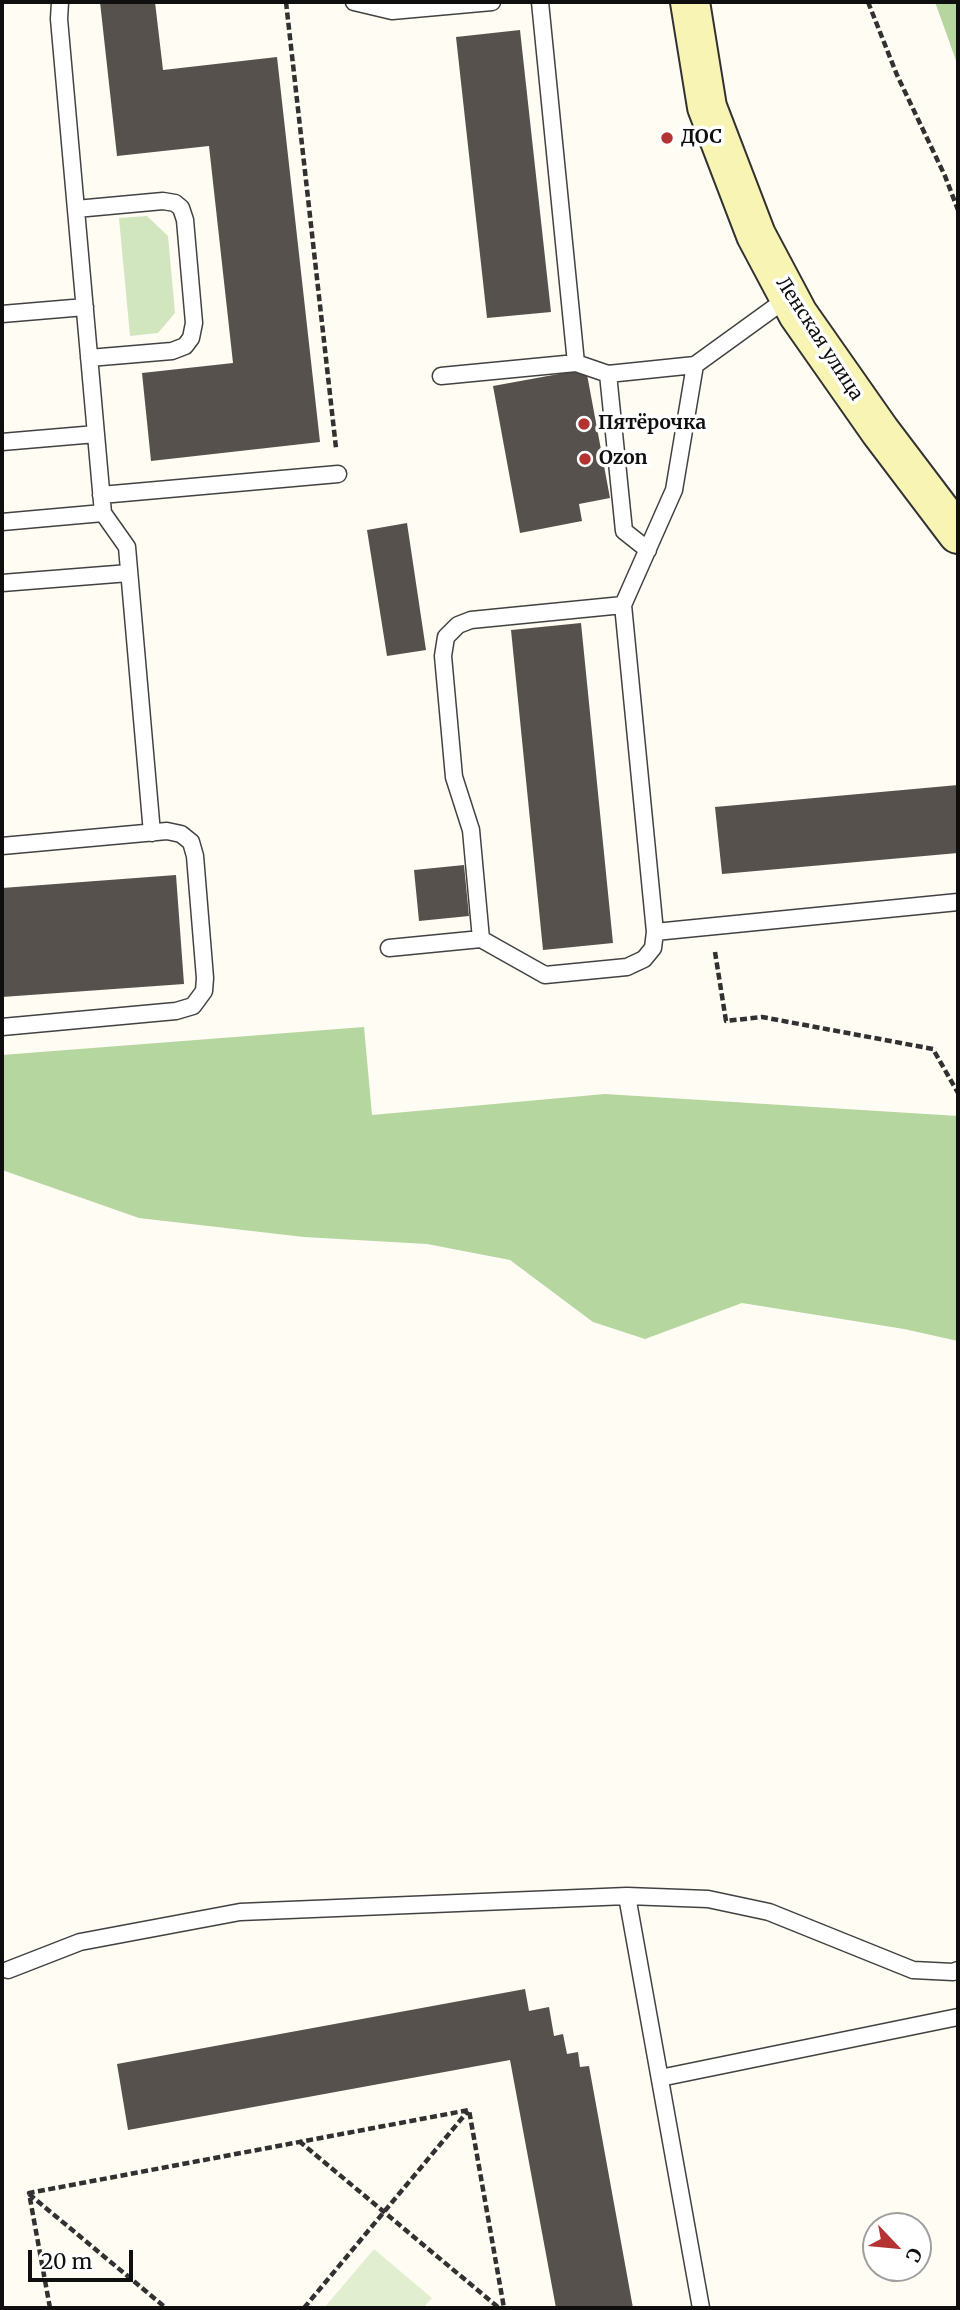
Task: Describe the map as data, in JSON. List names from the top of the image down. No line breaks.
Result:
{"streets":{"street":["Ленская улица"]},"places":["ДОС","Пятёрочка","Ozon"],"scale_bar":"20 m","north":"bottom right"}
